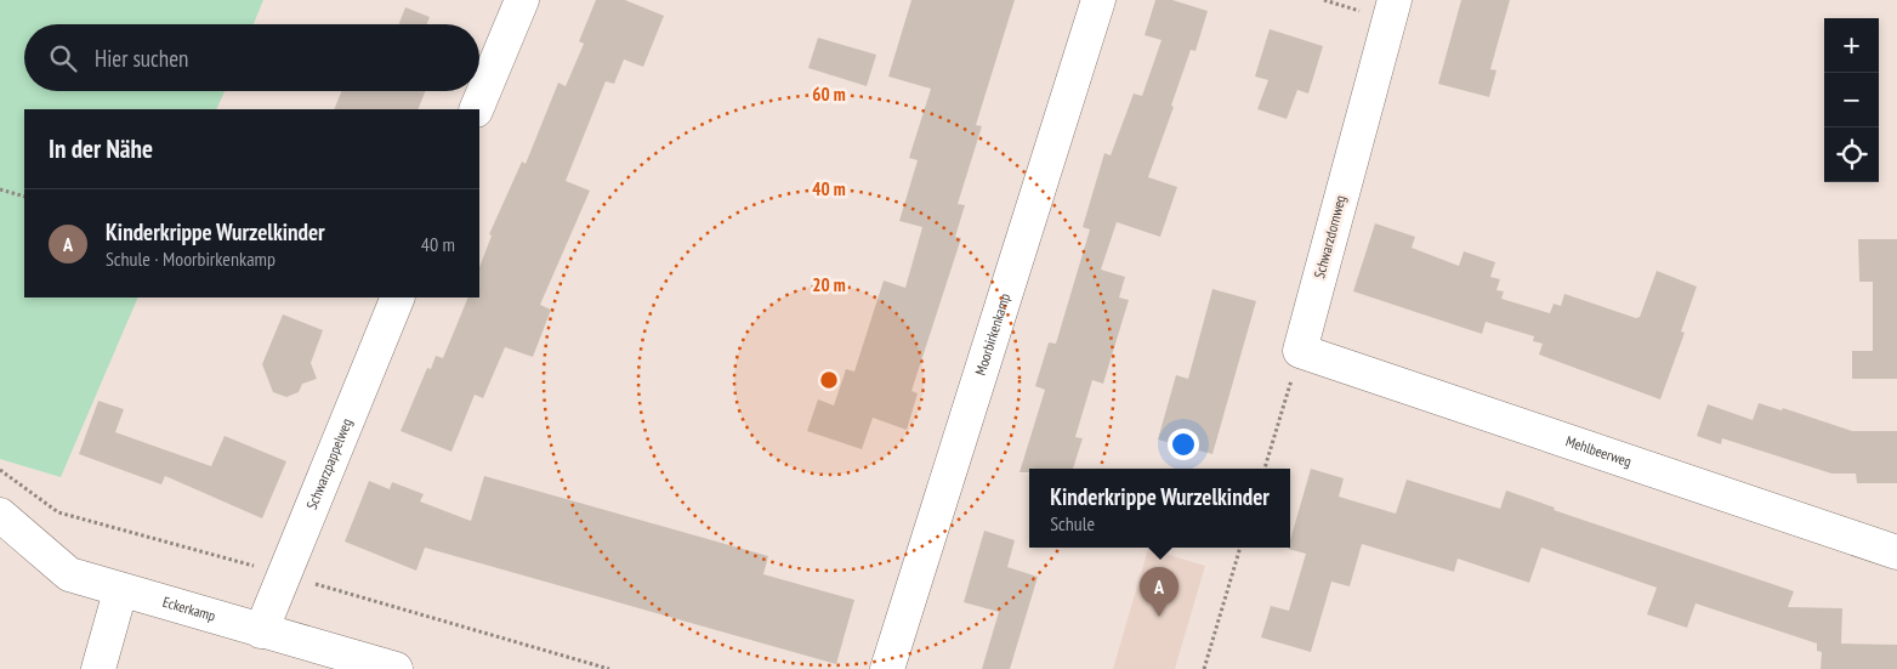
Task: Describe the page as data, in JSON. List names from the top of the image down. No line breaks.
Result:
{"streets":{"street":["Schwarzdornweg","Moorbirkenkamp","Mehlbeerweg","Schwarzpappelweg","Eckerkamp"]},"crossings":[["Schwarzdornweg","Mehlbeerweg"],["Schwarzpappelweg","Eckerkamp"]],"page":{"map_buttons":["+","−"],"search":"Hier suchen","heading":"In der Nähe","list":[{"mark":"A","name":"Kinderkrippe Wurzelkinder","note":"Schule · Moorbirkenkamp","value":"40 m"}],"popup":["Kinderkrippe Wurzelkinder","Schule"],"pins":"A"},"rings":["60 m","40 m","20 m"]}
